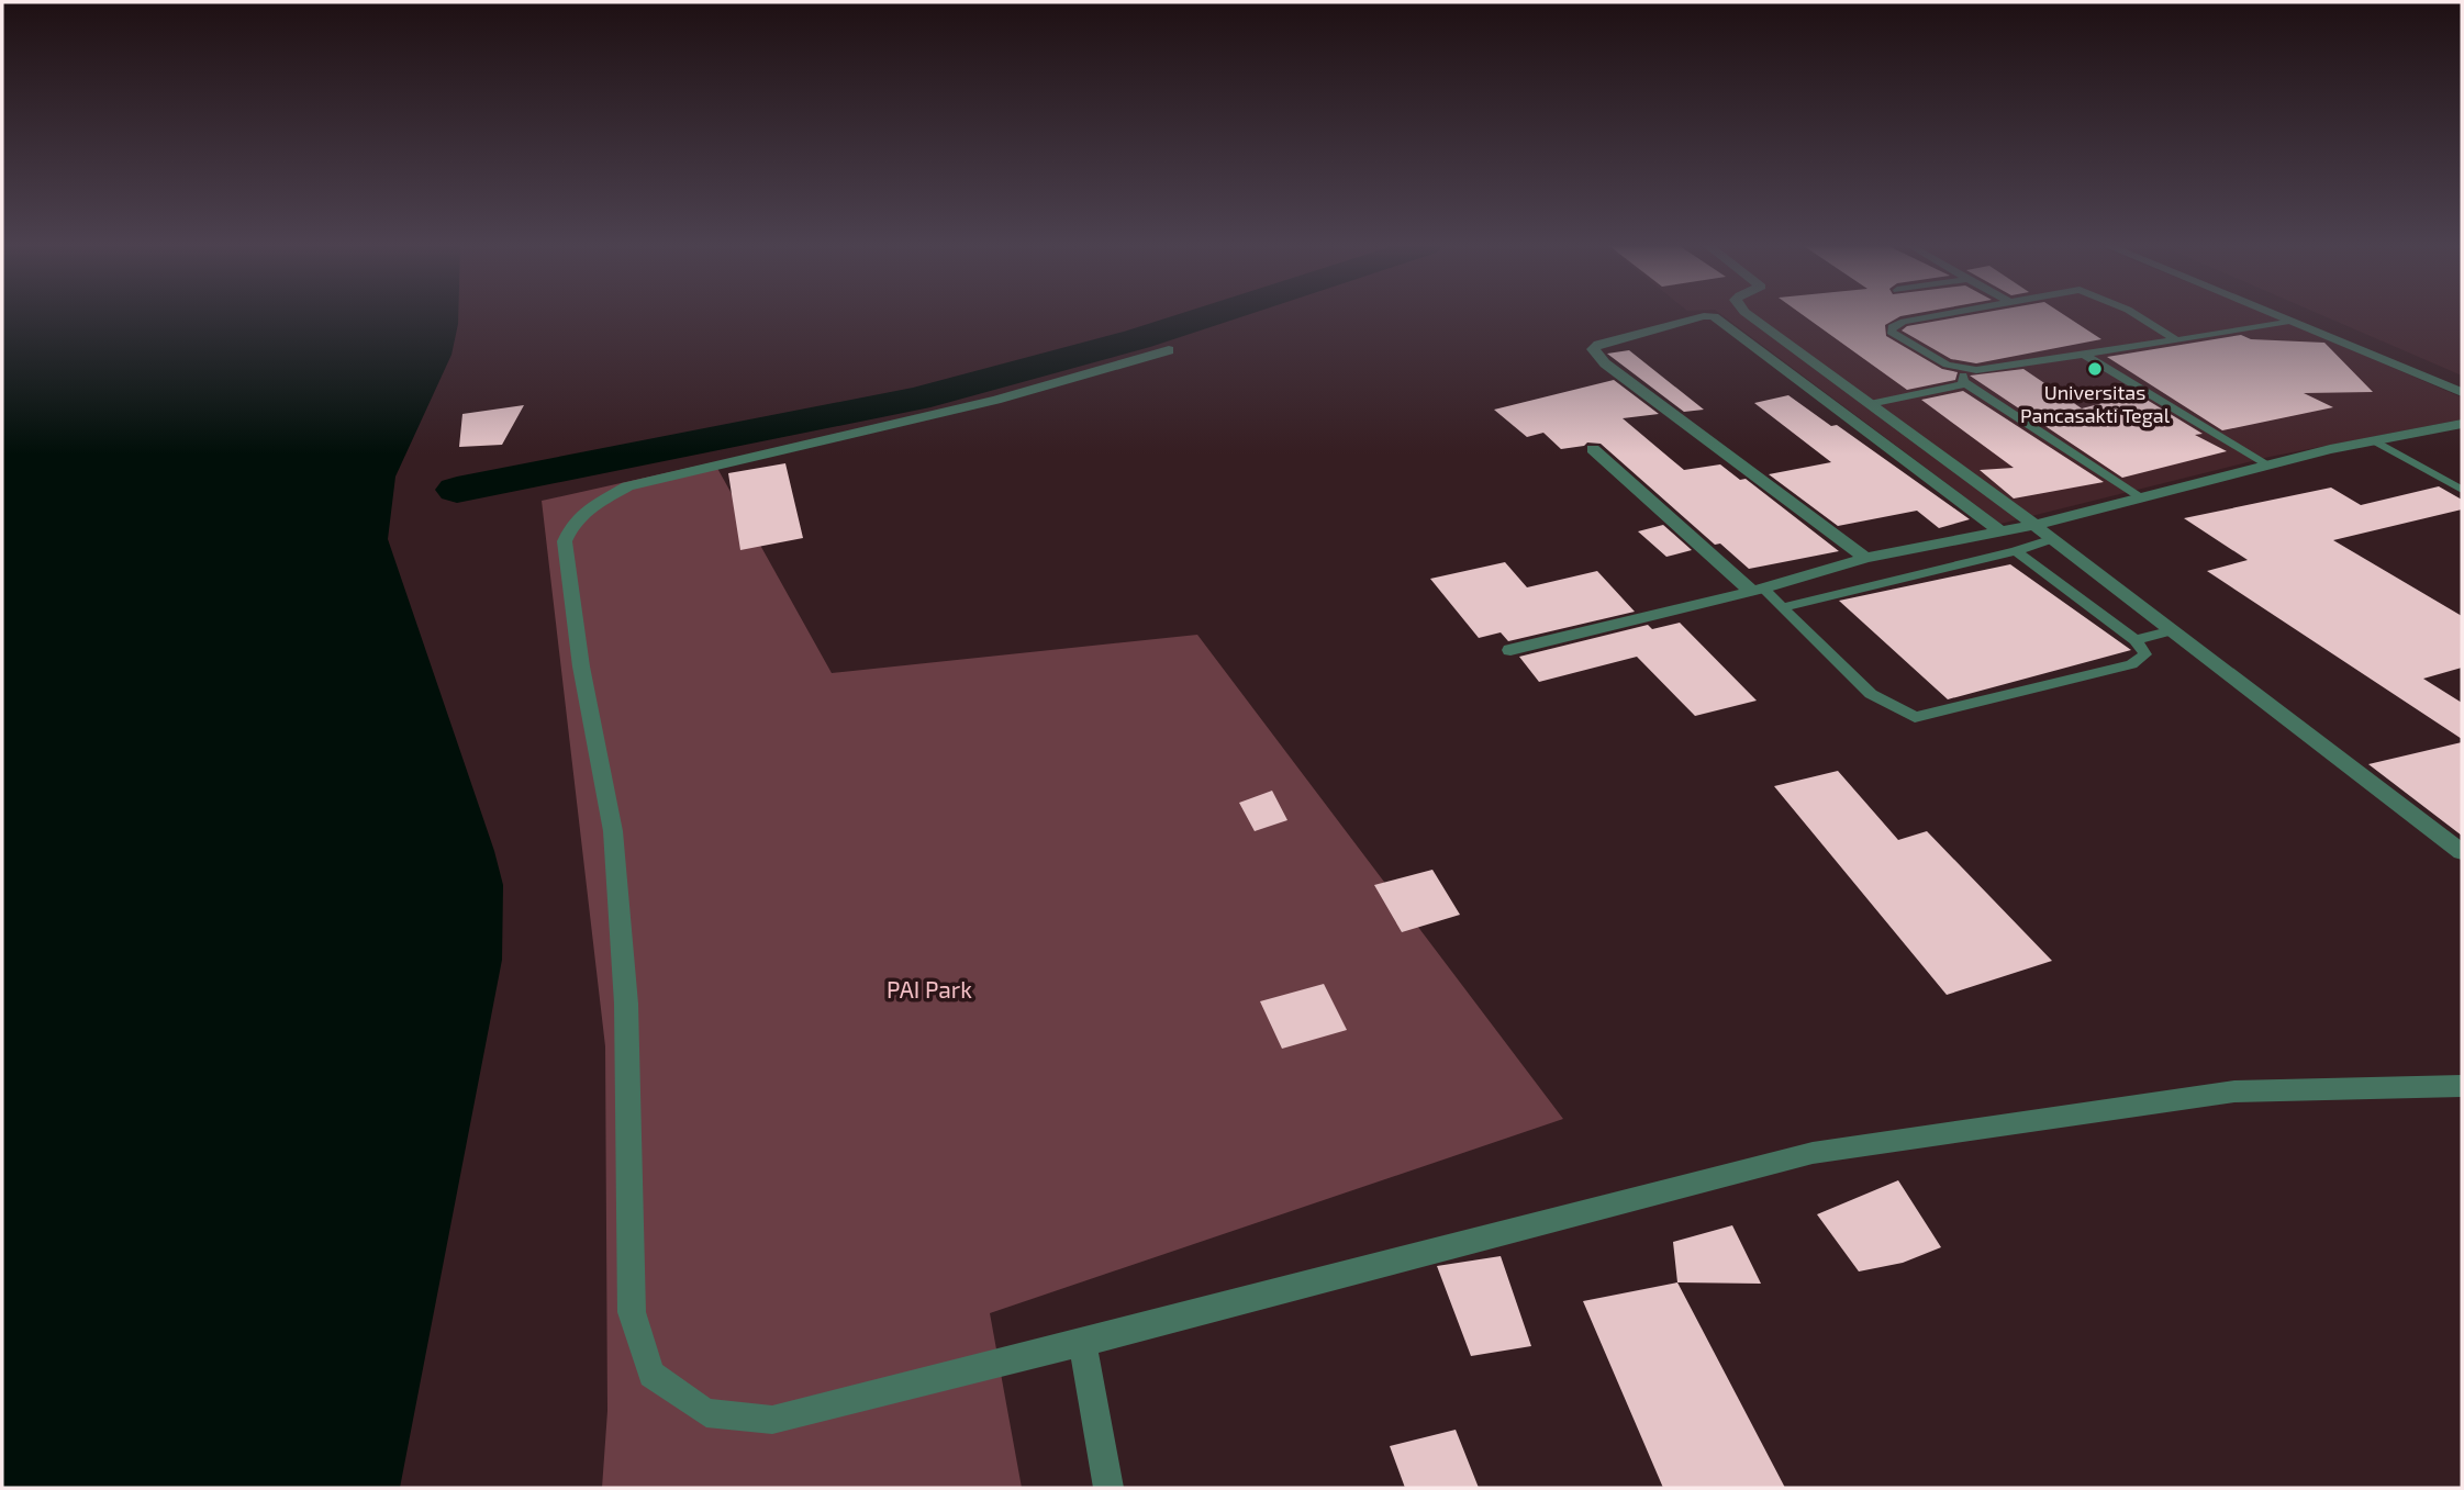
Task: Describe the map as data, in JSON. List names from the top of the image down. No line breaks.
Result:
{"parks":["PAI Park"],"places":["Universitas Pancasakti Tegal"]}
